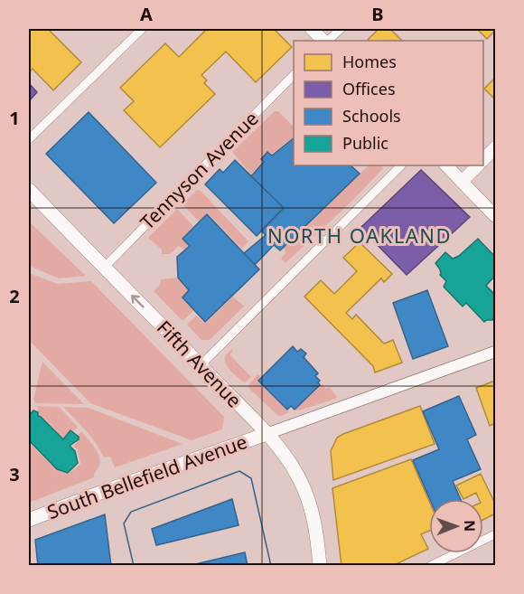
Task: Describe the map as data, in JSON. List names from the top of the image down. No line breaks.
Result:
{"streets":{"highway":["Fifth Avenue","South Bellefield Avenue"],"street":["Tennyson Avenue"]},"crossings":[["Tennyson Avenue","Fifth Avenue"],["Fifth Avenue","South Bellefield Avenue"]],"districts":["NORTH OAKLAND"],"legend":["Homes","Offices","Schools","Public"],"north":"right","grid":{"columns":["A","B"],"rows":["1","2","3"]}}
